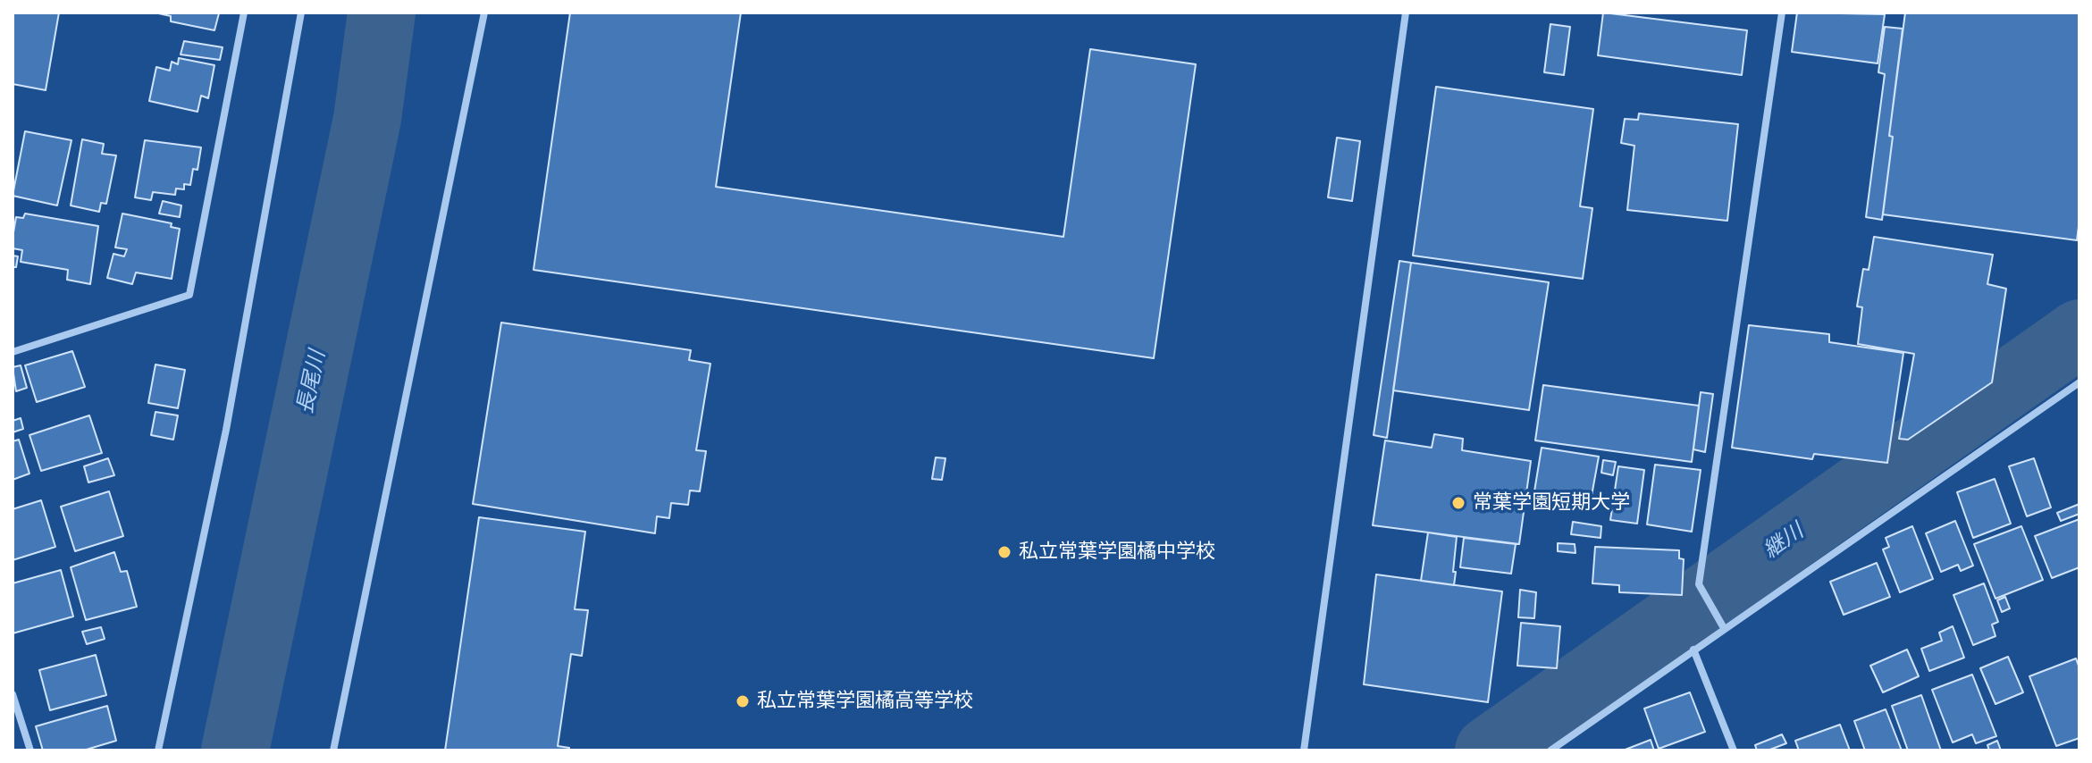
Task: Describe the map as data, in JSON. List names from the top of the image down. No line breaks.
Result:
{"water":["長尾川","継川"],"places":["常葉学園短期大学","私立常葉学園橘中学校","私立常葉学園橘高等学校"]}
